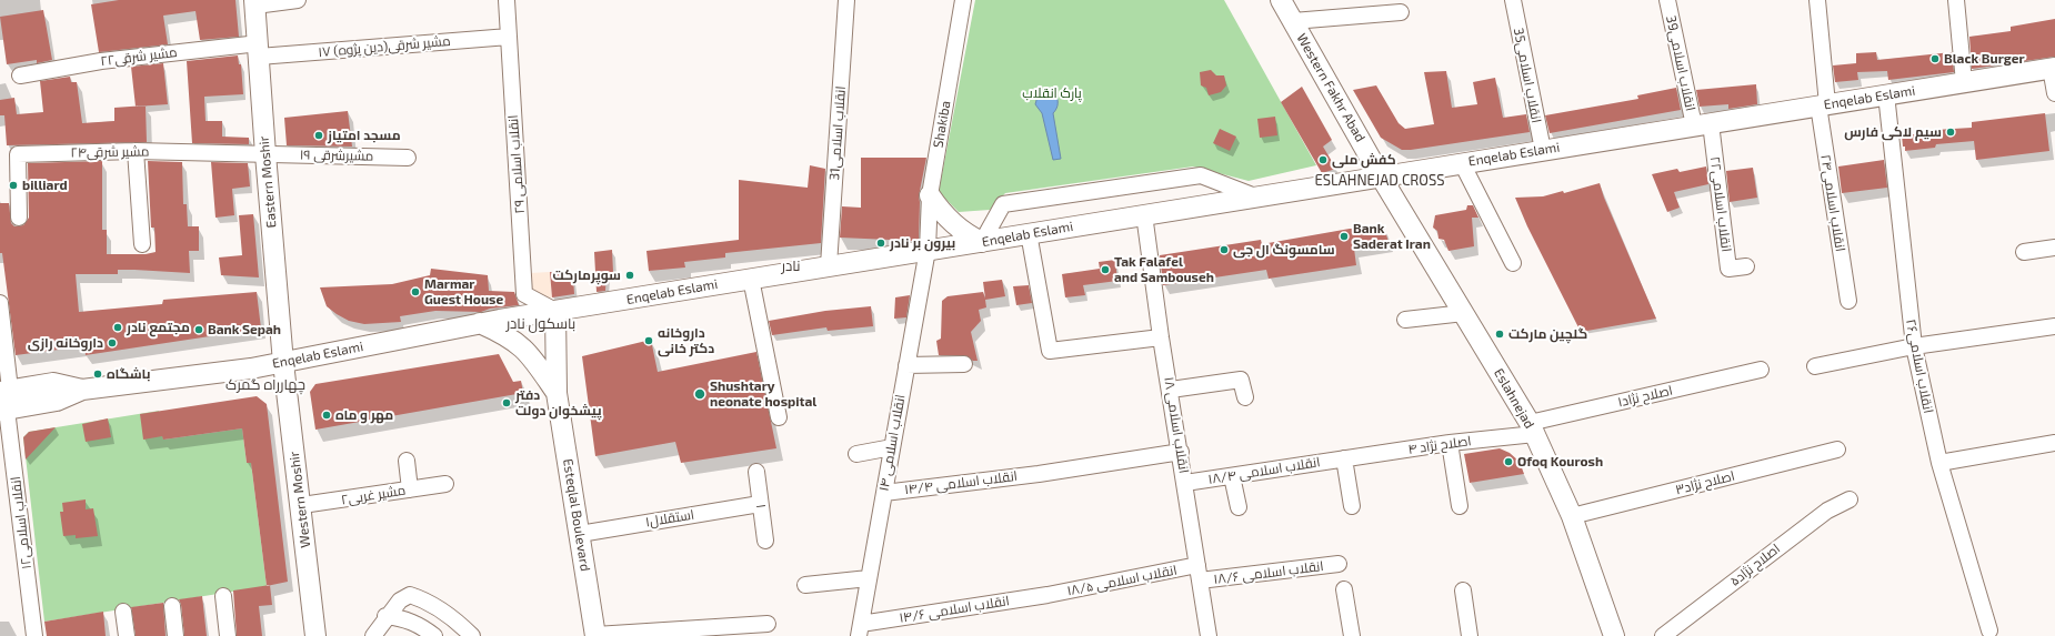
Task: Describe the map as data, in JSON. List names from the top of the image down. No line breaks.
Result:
{"streets":{"main road":["Western Fakhr Abad","Enqelab Eslami","Eastern Moshir","Eslahnejad","Western Moshir","Esteqlal Boulevard"],"street":["۱۷ مشیر شرقی(دین پژوه)","مشیر شرقی۲۲","39انقلاب اسلامی","35انقلاب اسلامی","Shakiba","31انقلاب اسلامی","مشیر شرقی۲۴","مشیرشرقی ۱۹","انقلاب اسلامی ۲۹","انقلاب اسلامی۲۴","انقلاب اسلامی۲۲","انقلاب اسلامی۲۶","اصلاح نژاد۱","۱۸ انقلاب اسلامی","۱۴ انقلاب اسلامی","۴ اصلاح نژاد","۱۸/۴ انقلاب اسلامی","۱۴/۴ انقلاب اسلامی","اصلاح نژاد۳","۲مشیر غربی","۱","استقلال۱","انقلاب اسلامی۱۲","اصلاح نژاد۵","۱۸/۶ انقلاب اسلامی","۱۸/۵ انقلاب اسلامی","۱۴/۶ انقلاب اسلامی"]},"crossings":[["۱۷ مشیر شرقی(دین پژوه)","مشیر شرقی۲۲"],["۱۷ مشیر شرقی(دین پژوه)","انقلاب اسلامی ۲۹"],["۱۷ مشیر شرقی(دین پژوه)","Eastern Moshir"],["مشیر شرقی۲۲","Eastern Moshir"],["39انقلاب اسلامی","Enqelab Eslami"],["39انقلاب اسلامی","انقلاب اسلامی۲۲"],["35انقلاب اسلامی","Enqelab Eslami"],["Western Fakhr Abad","Enqelab Eslami"],["Western Fakhr Abad","Eslahnejad"],["Enqelab Eslami","Shakiba"],["Enqelab Eslami","31انقلاب اسلامی"],["Enqelab Eslami","انقلاب اسلامی ۲۹"],["Enqelab Eslami","Eastern Moshir"],["Enqelab Eslami","انقلاب اسلامی۲۴"],["Enqelab Eslami","انقلاب اسلامی۲۲"],["Enqelab Eslami","انقلاب اسلامی۲۶"],["Enqelab Eslami","Eslahnejad"],["Enqelab Eslami","۱۸ انقلاب اسلامی"],["Enqelab Eslami","۱۴ انقلاب اسلامی"],["Enqelab Eslami","Western Moshir"],["Enqelab Eslami","Esteqlal Boulevard"],["Enqelab Eslami","انقلاب اسلامی۱۲"],["Shakiba","۱۴ انقلاب اسلامی"],["مشیر شرقی۲۴","مشیرشرقی ۱۹"],["مشیر شرقی۲۴","Eastern Moshir"],["مشیرشرقی ۱۹","Eastern Moshir"],["انقلاب اسلامی ۲۹","Esteqlal Boulevard"],["Eastern Moshir","Western Moshir"],["اصلاح نژاد۱","Eslahnejad"],["اصلاح نژاد۱","۴ اصلاح نژاد"],["Eslahnejad","۴ اصلاح نژاد"],["Eslahnejad","اصلاح نژاد۳"],["۱۸ انقلاب اسلامی","۱۸/۴ انقلاب اسلامی"],["۱۸ انقلاب اسلامی","۱۴/۴ انقلاب اسلامی"],["۱۸ انقلاب اسلامی","۱۸/۶ انقلاب اسلامی"],["۱۸ انقلاب اسلامی","۱۸/۵ انقلاب اسلامی"],["۱۴ انقلاب اسلامی","۱۴/۴ انقلاب اسلامی"],["۱۴ انقلاب اسلامی","۱۴/۶ انقلاب اسلامی"],["۴ اصلاح نژاد","۱۸/۴ انقلاب اسلامی"],["۲مشیر غربی","Western Moshir"],["۱","استقلال۱"],["Esteqlal Boulevard","استقلال۱"],["۱۸/۶ انقلاب اسلامی","۱۸/۵ انقلاب اسلامی"],["۱۸/۵ انقلاب اسلامی","۱۴/۶ انقلاب اسلامی"]],"districts":["ESLAHNEJAD CROSS","نادر","باسکول نادر","چهارراه گمرک"],"parks":["پارک انقلاب"],"places":["Black Burger","سیم لاکی فارس","مسجد امتیاز","کفش ملی","billiard","Bank Saderat Iran","بیرون بر نادر","سامسونگ ال جی","Tak Falafel and Sambouseh","سوپرمارکت","Marmar Guest House","مجتمع نادر","Bank Sepah","گلچین مارکت","داروخانه دکتر خانی","داروخانه رازی","باشگاه","Shushtary neonate hospital","دفتر پیشخوان دولت","مهر و ماه","Ofoq Kourosh"]}
